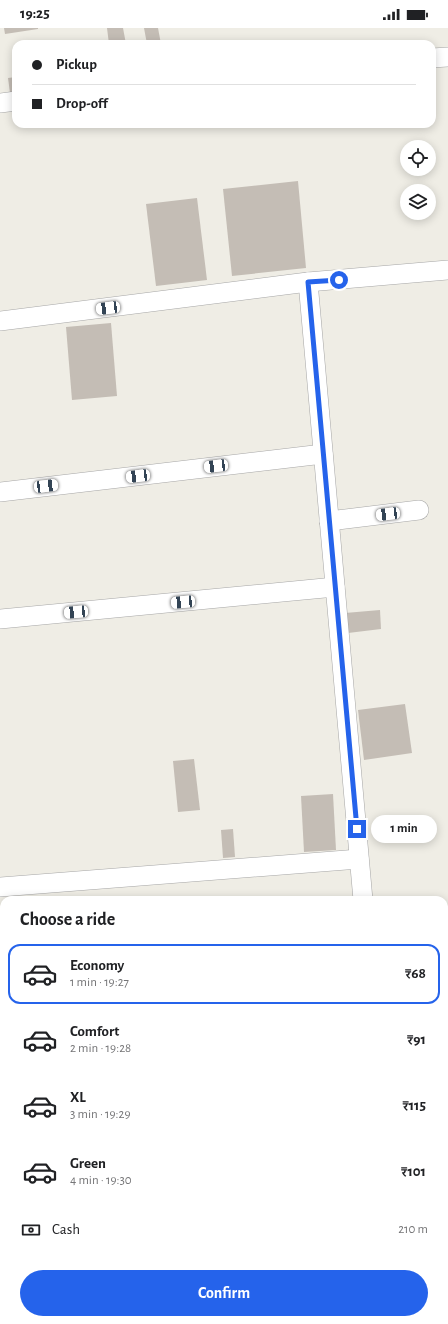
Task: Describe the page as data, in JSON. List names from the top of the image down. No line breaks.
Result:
{"page":{"status":"19:25","banner":["Pickup","Drop-off"],"bubble":"1 min","heading":"Choose a ride","list":[{"name":"Economy","note":"1 min · 19:27","value":"₹68"},{"name":"Comfort","note":"2 min · 19:28","value":"₹91"},{"name":"XL","note":"3 min · 19:29","value":"₹115"},{"name":"Green","note":"4 min · 19:30","value":"₹101"}],"pay":["Cash","210 m"],"buttons":"Confirm"}}
